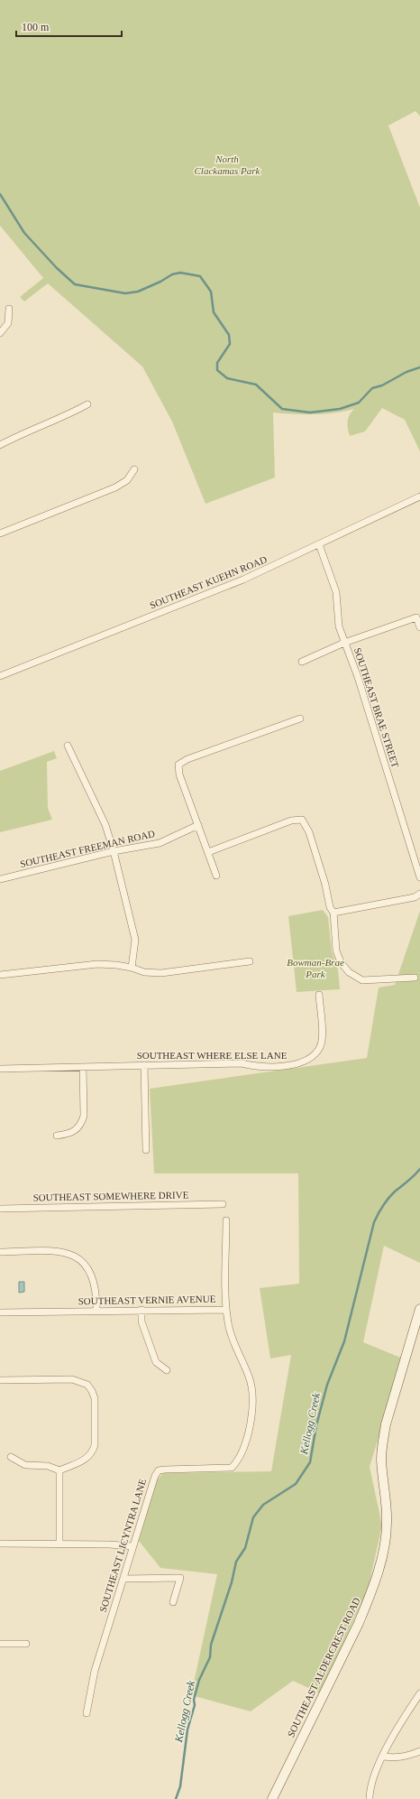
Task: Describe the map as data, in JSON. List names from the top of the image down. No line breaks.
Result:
{"streets":{"street":["SOUTHEAST KUEHN ROAD","SOUTHEAST BRAE STREET","SOUTHEAST FREEMAN ROAD","SOUTHEAST WHERE ELSE LANE","SOUTHEAST SOMEWHERE DRIVE","SOUTHEAST VERNIE AVENUE","SOUTHEAST LICYNTRA LANE","SOUTHEAST ALDERCREST ROAD"]},"crossings":[["SOUTHEAST KUEHN ROAD","SOUTHEAST BRAE STREET"],["SOUTHEAST VERNIE AVENUE","SOUTHEAST LICYNTRA LANE"]],"water":["Kellogg Creek"],"parks":["North Clackamas Park","Bowman-Brae Park"],"scale_bar":"100 m"}
